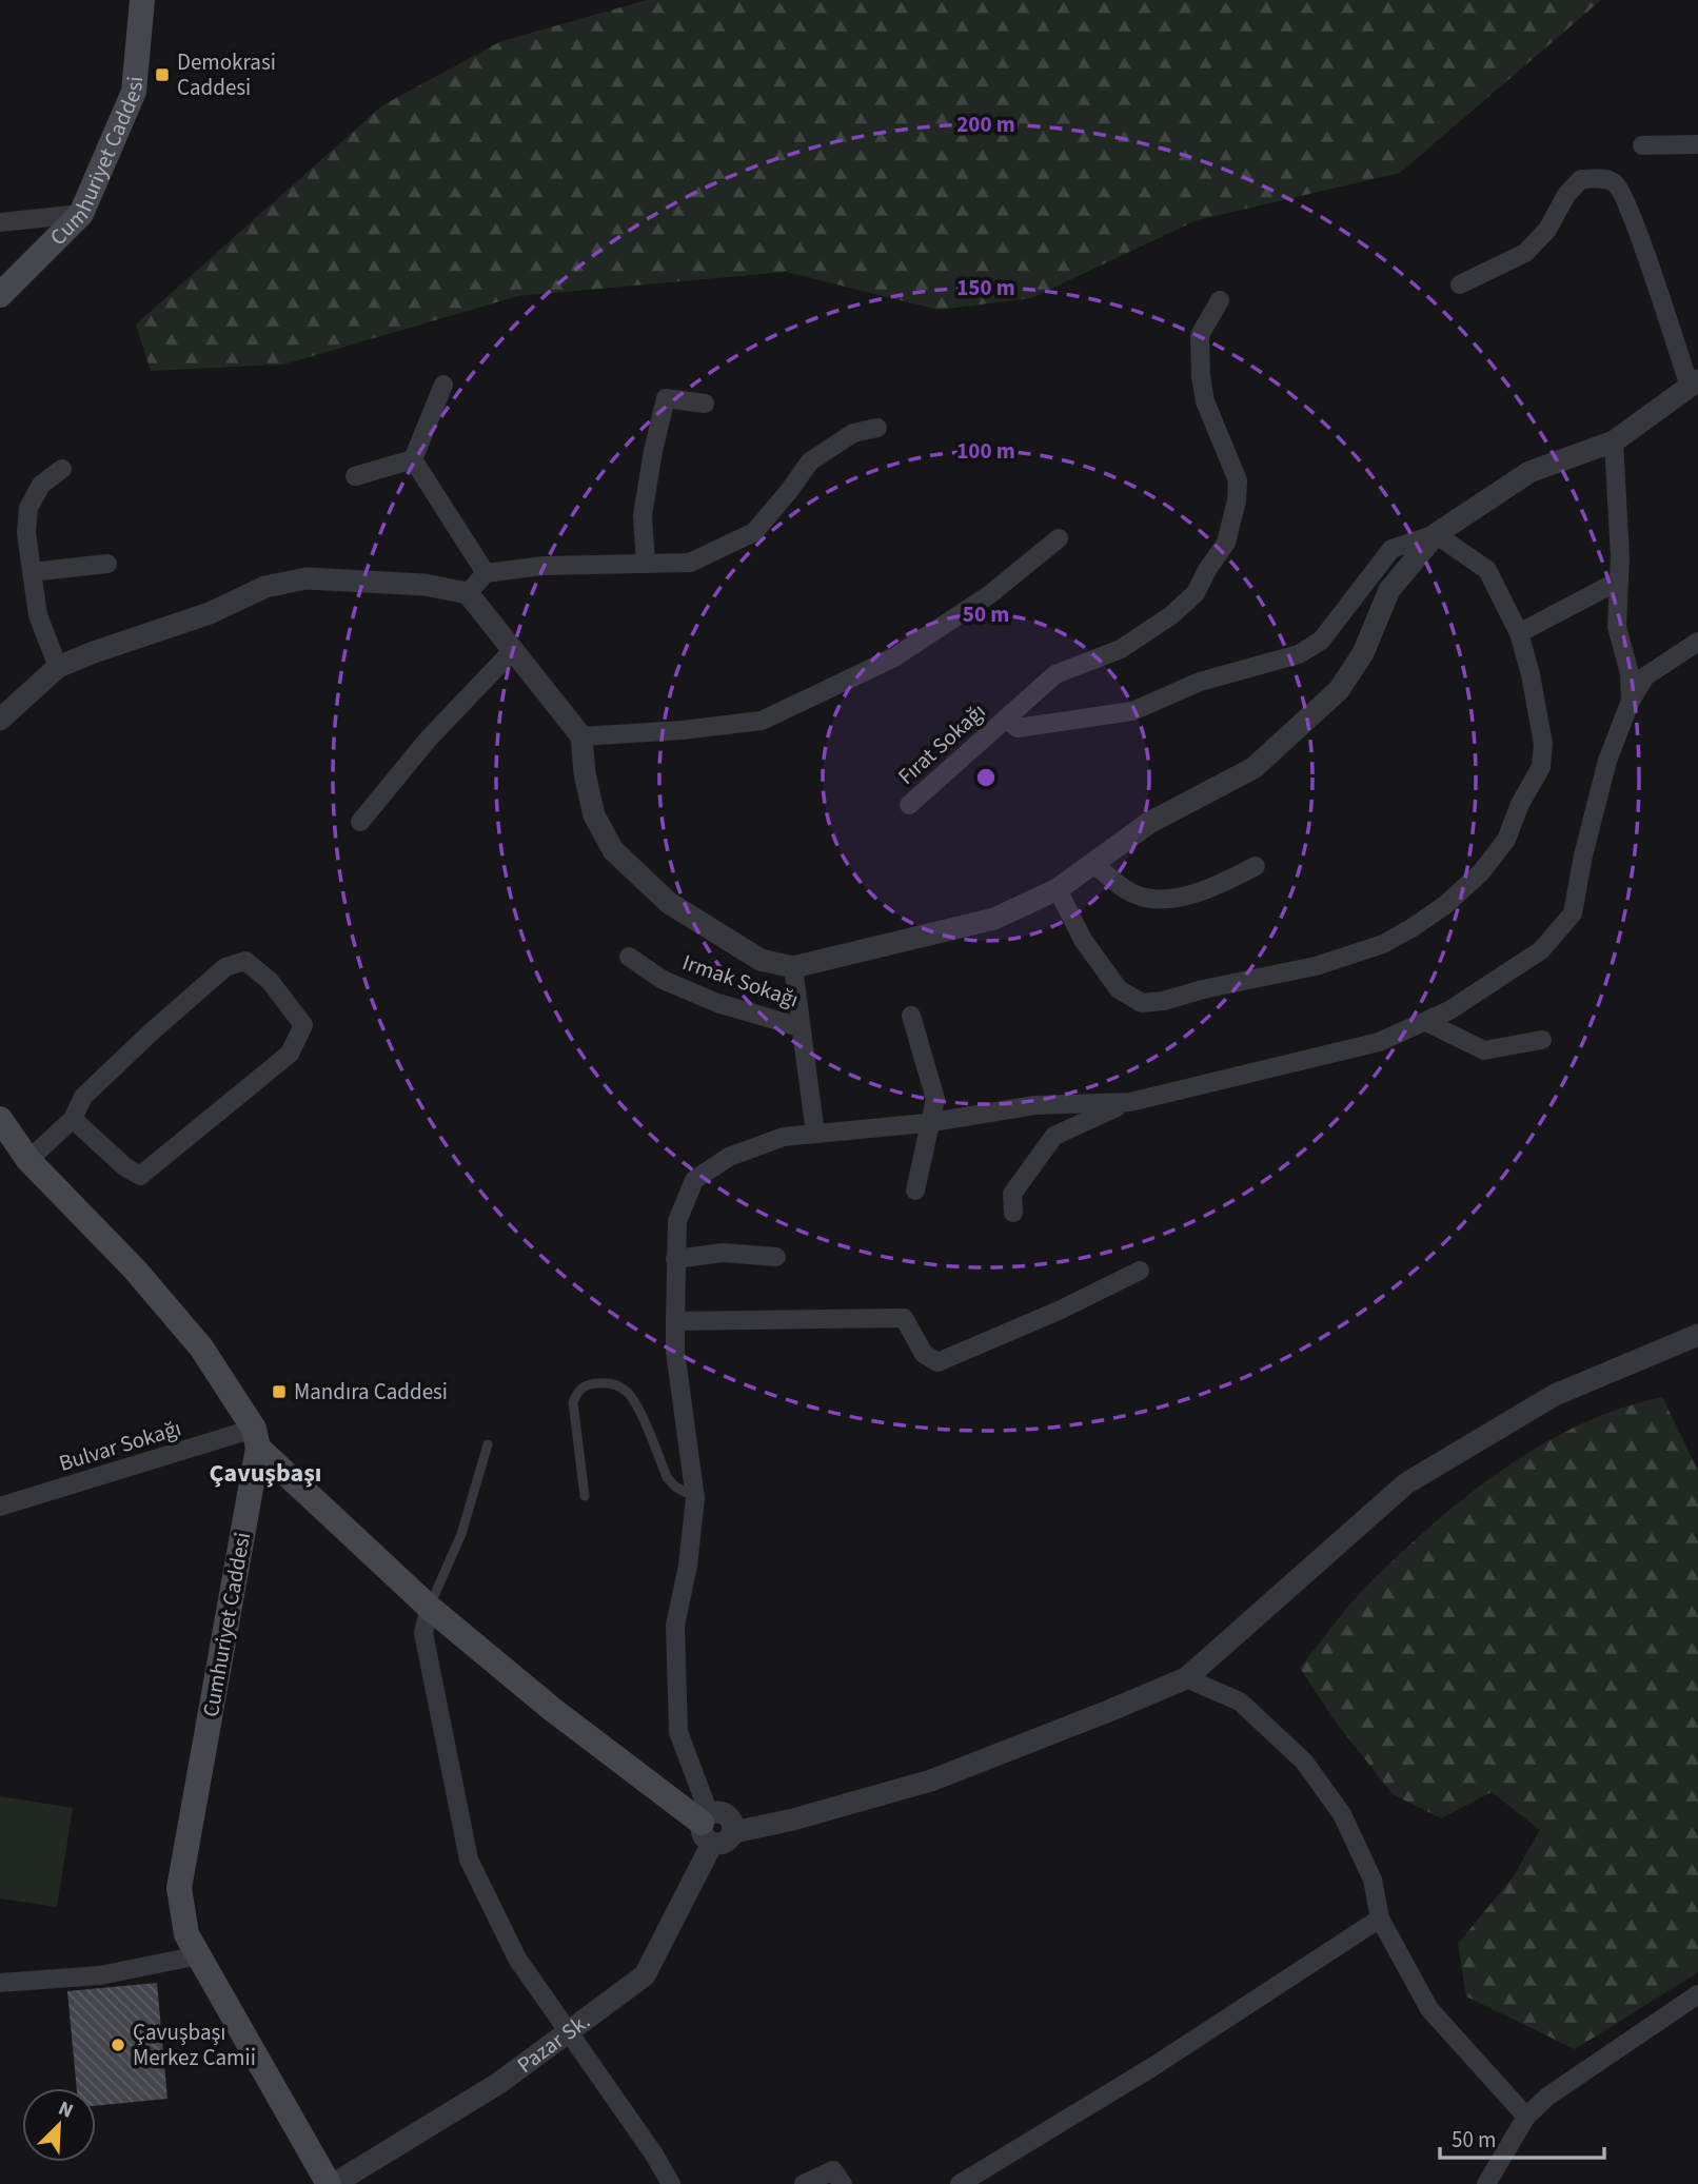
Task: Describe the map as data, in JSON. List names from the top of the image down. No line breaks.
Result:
{"streets":{"main road":["Cumhuriyet Caddesi"],"street":["Fırat Sokağı","Irmak Sokağı","Bulvar Sokağı","Pazar Sk."]},"crossings":[["Cumhuriyet Caddesi","Bulvar Sokağı"],["Cumhuriyet Caddesi","Pazar Sk."]],"districts":["Çavuşbaşı"],"places":{"transit":["Demokrasi Caddesi","Mandıra Caddesi"],"other":["Çavuşbaşı Merkez Camii"]},"scale_bar":"50 m","north":"top right","rings":["200 m","150 m","100 m","50 m"]}
